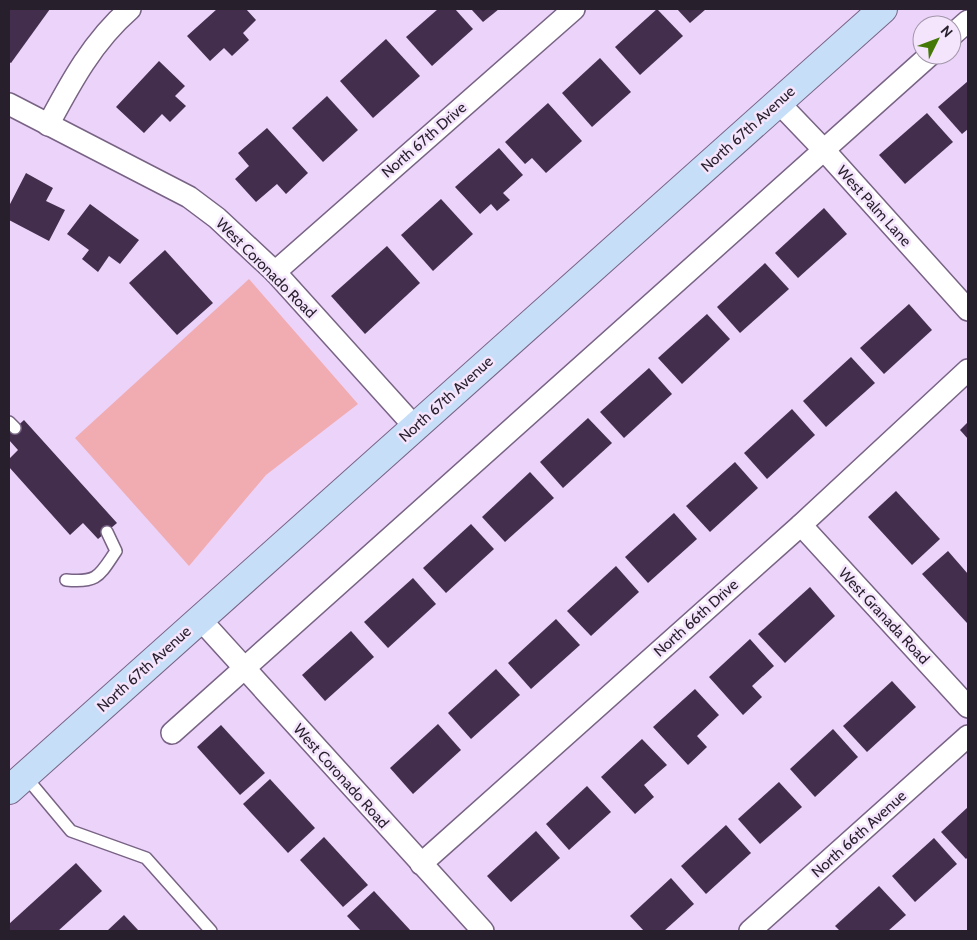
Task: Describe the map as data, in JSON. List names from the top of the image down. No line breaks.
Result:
{"streets":{"main road":["North 67th Avenue"],"street":["North 67th Drive","West Palm Lane","West Coronado Road","West Granada Road","North 66th Drive","North 66th Avenue"]},"crossings":[["North 67th Avenue","West Palm Lane"],["North 67th Avenue","West Coronado Road"],["North 67th Drive","West Coronado Road"],["West Coronado Road","North 66th Drive"],["West Granada Road","North 66th Drive"]],"north":"top right"}
